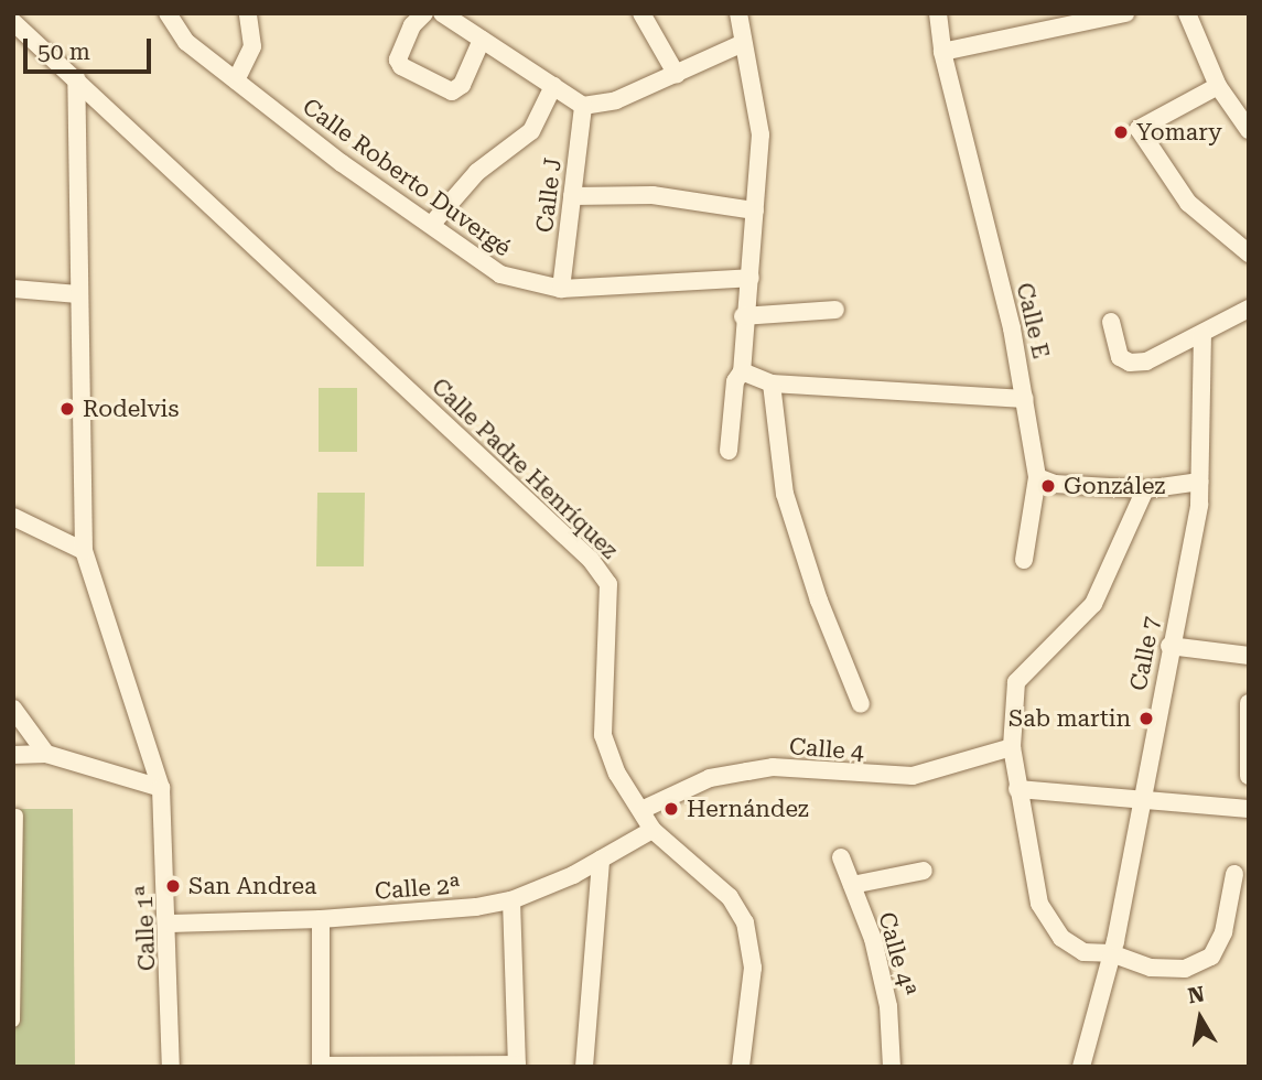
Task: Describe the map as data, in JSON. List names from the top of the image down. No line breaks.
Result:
{"streets":{"street":["Calle Roberto Duvergé","Calle J","Calle E","Calle Padre Henríquez","Calle 7","Calle 4","Calle 2ª","Calle 1ª","Calle 4ª"]},"crossings":[["Calle Roberto Duvergé","Calle J"],["Calle Padre Henríquez","Calle 4"],["Calle Padre Henríquez","Calle 2ª"],["Calle Padre Henríquez","Calle 1ª"],["Calle 2ª","Calle 1ª"]],"places":["Yomary","Rodelvis","González","Sab martin","Hernández","San Andrea"],"scale_bar":"50 m","north":"top"}
